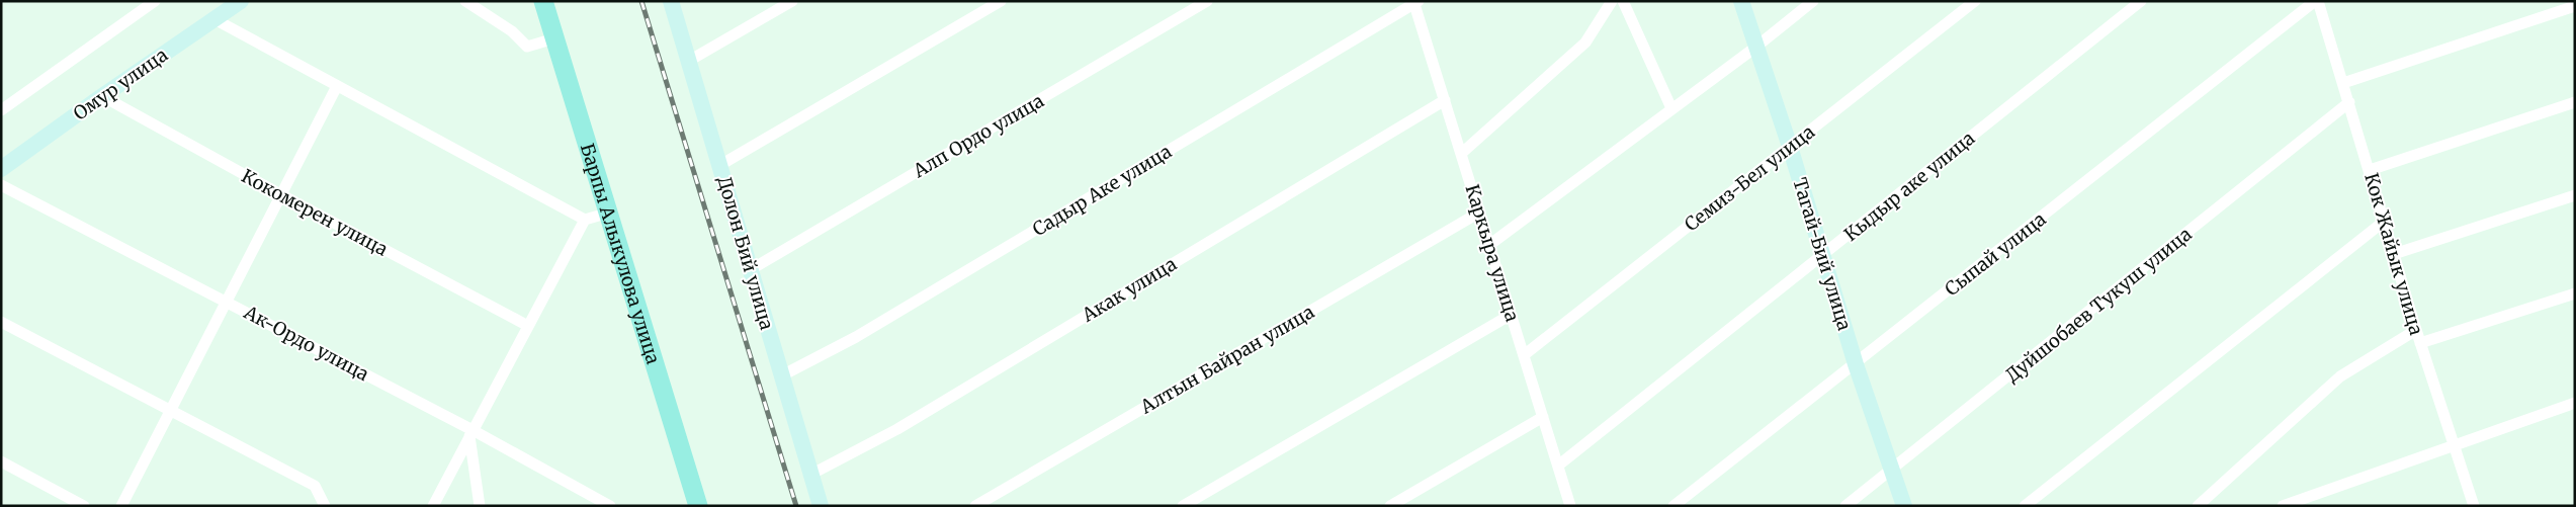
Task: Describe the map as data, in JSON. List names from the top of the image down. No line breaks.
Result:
{"streets":{"main road":["Барпы Алыкулова улица"],"street":["Омур улица","Алп Ордо улица","Семиз-Бел улица","Кыдыр аке улица","Садыр Аке улица","Кокомерен улица","Долон Бий улица","Каркыра улица","Тагай-Бий улица","Сыпай улица","Кок Жайык улица","Акак улица","Дуйшобаев Тукуш улица","Ак-Ордо улица","Алтын Байран улица"]},"crossings":[["Омур улица","Кокомерен улица"],["Алп Ордо улица","Долон Бий улица"],["Семиз-Бел улица","Каркыра улица"],["Семиз-Бел улица","Тагай-Бий улица"],["Кыдыр аке улица","Каркыра улица"],["Кыдыр аке улица","Тагай-Бий улица"],["Садыр Аке улица","Долон Бий улица"],["Садыр Аке улица","Каркыра улица"],["Долон Бий улица","Акак улица"],["Каркыра улица","Акак улица"],["Каркыра улица","Алтын Байран улица"],["Тагай-Бий улица","Сыпай улица"],["Тагай-Бий улица","Дуйшобаев Тукуш улица"],["Сыпай улица","Кок Жайык улица"],["Кок Жайык улица","Дуйшобаев Тукуш улица"]]}
